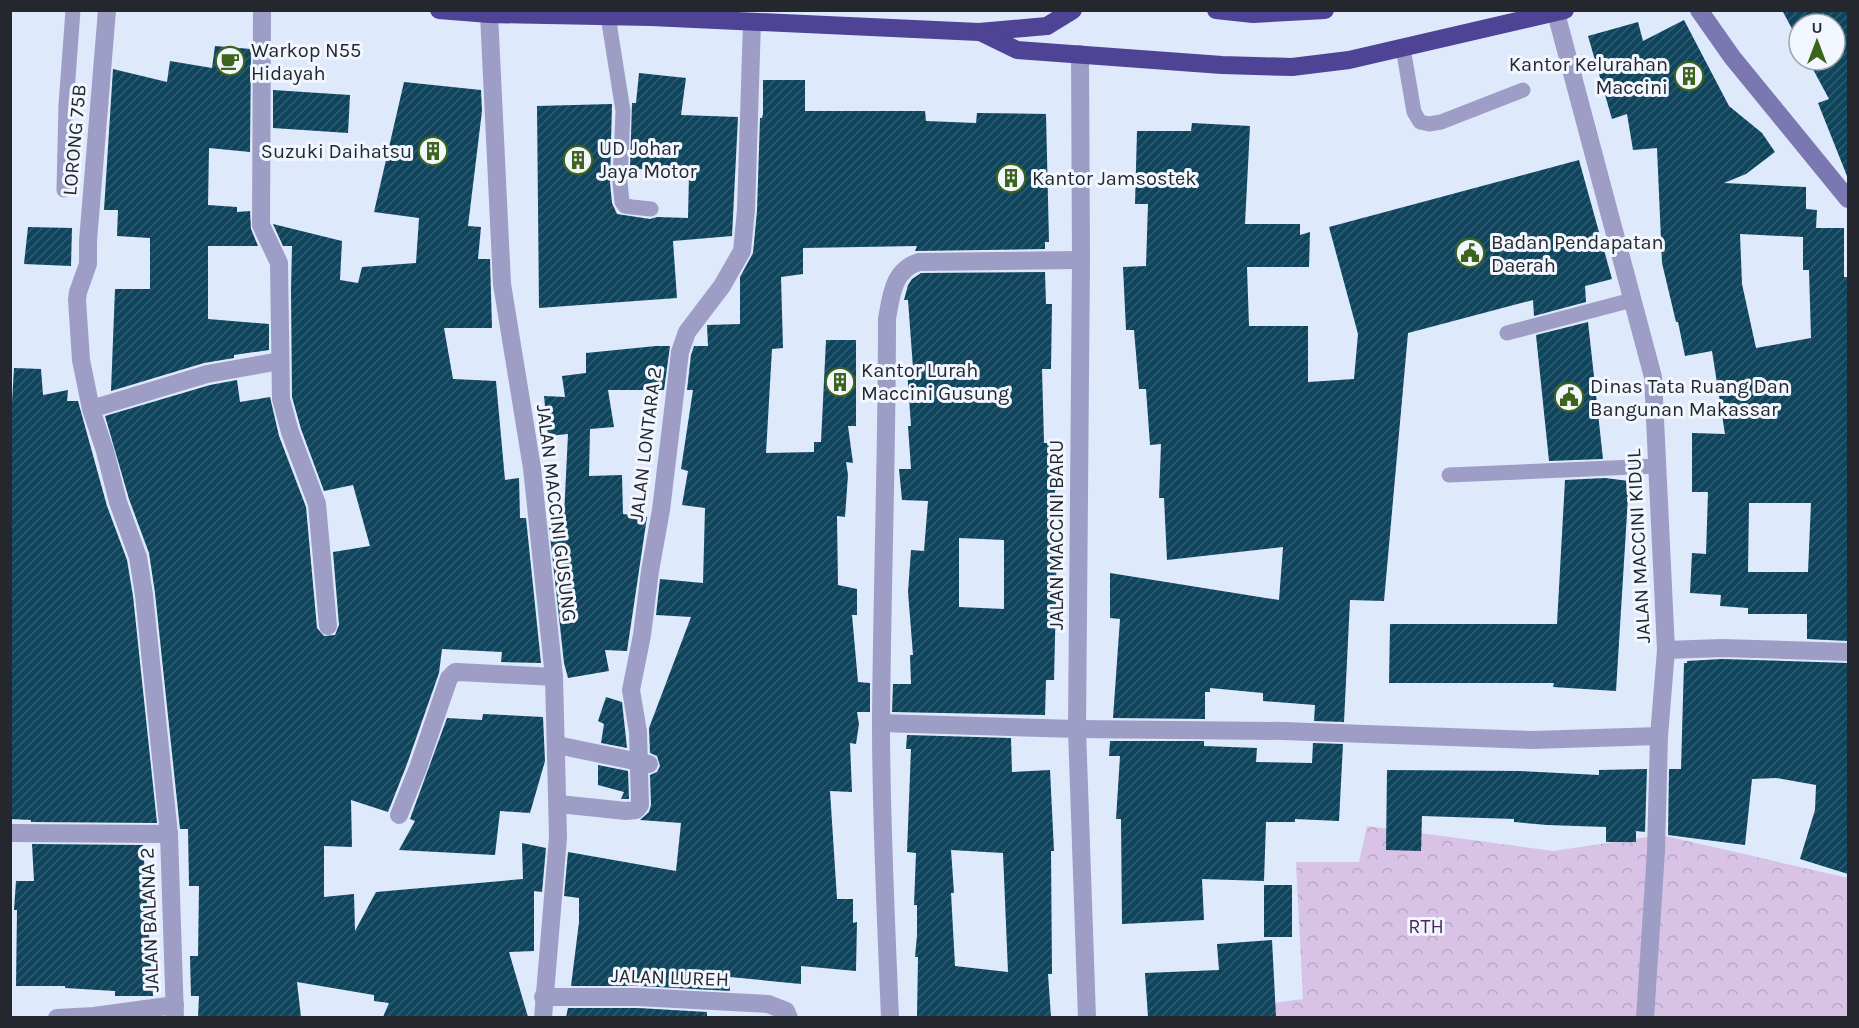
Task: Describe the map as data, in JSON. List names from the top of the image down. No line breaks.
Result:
{"streets":{"street":["LORONG 75B","JALAN LONTARA 2","JALAN MACCINI GUSUNG","JALAN MACCINI BARU","JALAN MACCINI KIDUL","JALAN BALANA 2","JALAN LUREH"]},"crossings":[["LORONG 75B","JALAN BALANA 2"],["JALAN LONTARA 2","JALAN MACCINI GUSUNG"],["JALAN MACCINI GUSUNG","JALAN LUREH"]],"parks":["RTH"],"places":{"cafe":["Warkop N55 Hidayah"],"building":["Kantor Kelurahan Maccini","Suzuki Daihatsu","UD Johar Jaya Motor","Kantor Jamsostek","Kantor Lurah Maccini Gusung"],"public building":["Badan Pendapatan Daerah","Dinas Tata Ruang Dan Bangunan Makassar"]},"north":"top"}
